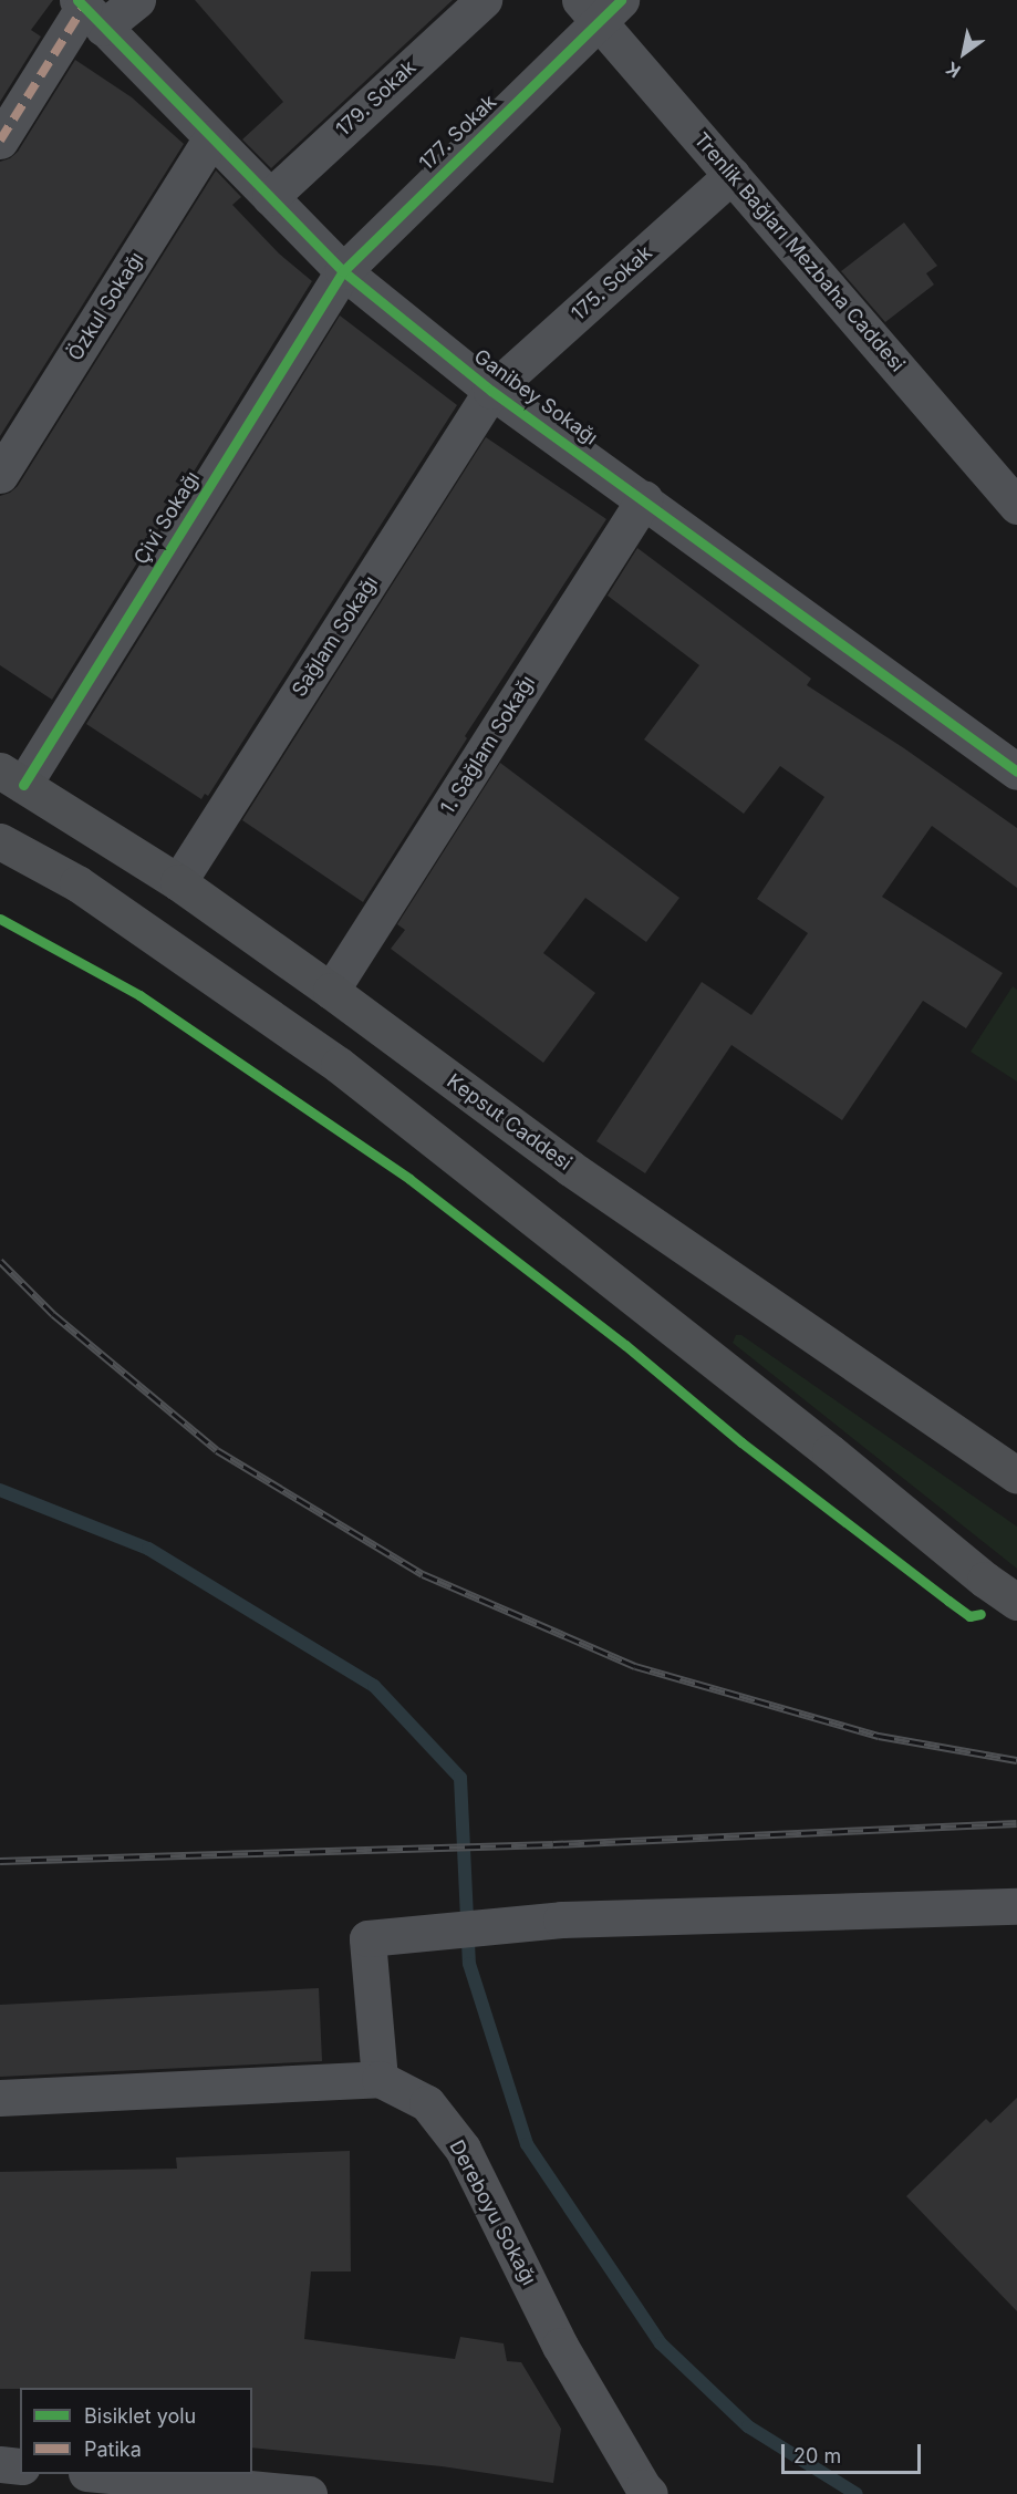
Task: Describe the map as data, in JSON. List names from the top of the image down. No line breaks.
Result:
{"streets":{"main road":["Kepsut Caddesi"],"street":["179. Sokak","177. Sokak","Trenlik Bağları Mezbaha Caddesi","175. Sokak","Özkul Sokağı","Ganibey Sokağı","Çivi Sokağı","Sağlam Sokağı","1. Sağlam Sokağı","Dereboyu Sokağı"]},"crossings":[["179. Sokak","Ganibey Sokağı"],["177. Sokak","Trenlik Bağları Mezbaha Caddesi"],["177. Sokak","Ganibey Sokağı"],["177. Sokak","Çivi Sokağı"],["Trenlik Bağları Mezbaha Caddesi","175. Sokak"],["175. Sokak","Ganibey Sokağı"],["175. Sokak","Sağlam Sokağı"],["Özkul Sokağı","Ganibey Sokağı"],["Ganibey Sokağı","Çivi Sokağı"],["Ganibey Sokağı","Sağlam Sokağı"],["Ganibey Sokağı","1. Sağlam Sokağı"],["Çivi Sokağı","Kepsut Caddesi"],["Sağlam Sokağı","Kepsut Caddesi"],["1. Sağlam Sokağı","Kepsut Caddesi"]],"legend":["Bisiklet yolu","Patika"],"scale_bar":"20 m","north":"bottom left"}
